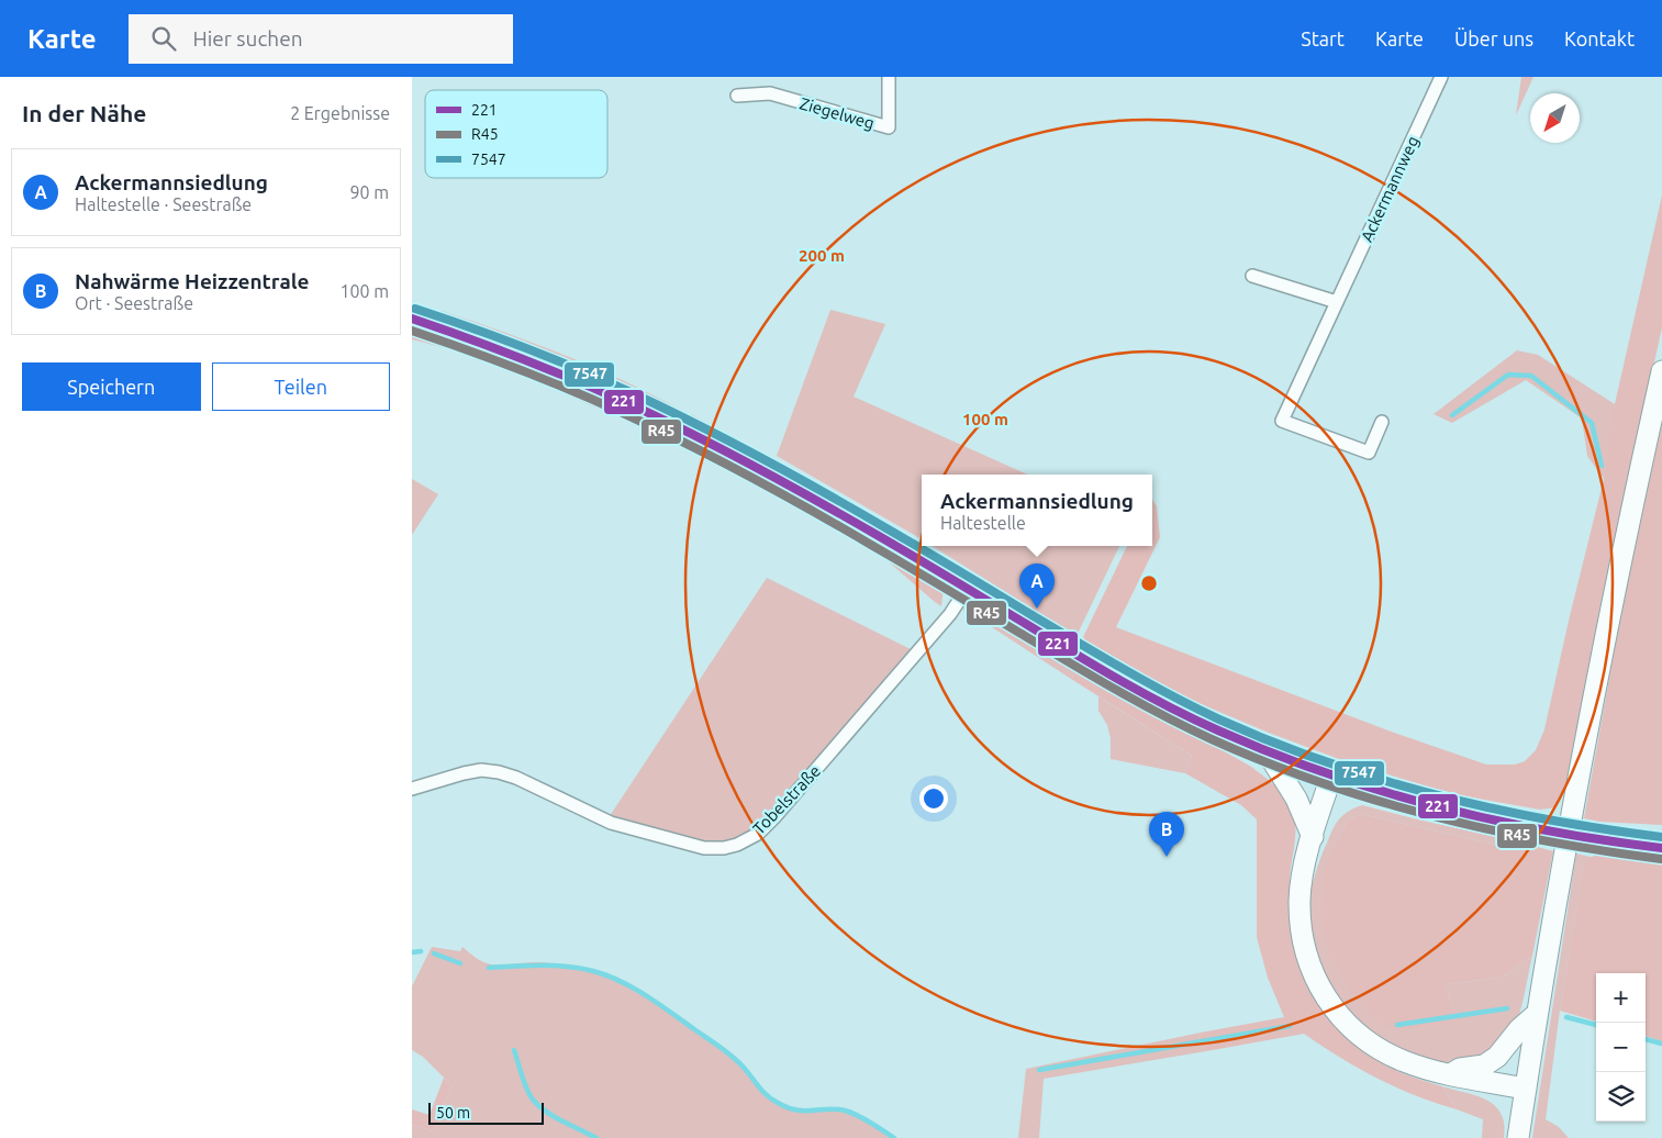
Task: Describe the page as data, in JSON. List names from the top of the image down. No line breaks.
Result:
{"streets":{"street":["Ziegelweg","Ackermannweg","Tobelstraße"]},"lines":["transit line 7547","transit line 221","transit line R45"],"legend":["221","R45","7547"],"scale_bar":"50 m","north":"bottom left","page":{"header":"Karte","search":"Hier suchen","nav":["Start","Karte","Über uns","Kontakt"],"heading":["In der Nähe","2 Ergebnisse"],"list":[{"mark":"A","name":"Ackermannsiedlung","note":"Haltestelle · Seestraße","value":"90 m"},{"mark":"B","name":"Nahwärme Heizzentrale","note":"Ort · Seestraße","value":"100 m"}],"buttons":["Speichern","Teilen"],"popup":["Ackermannsiedlung","Haltestelle"],"pins":["A","B"],"map_buttons":["+","−"],"scale":"50 m"},"rings":["200 m","100 m"]}
